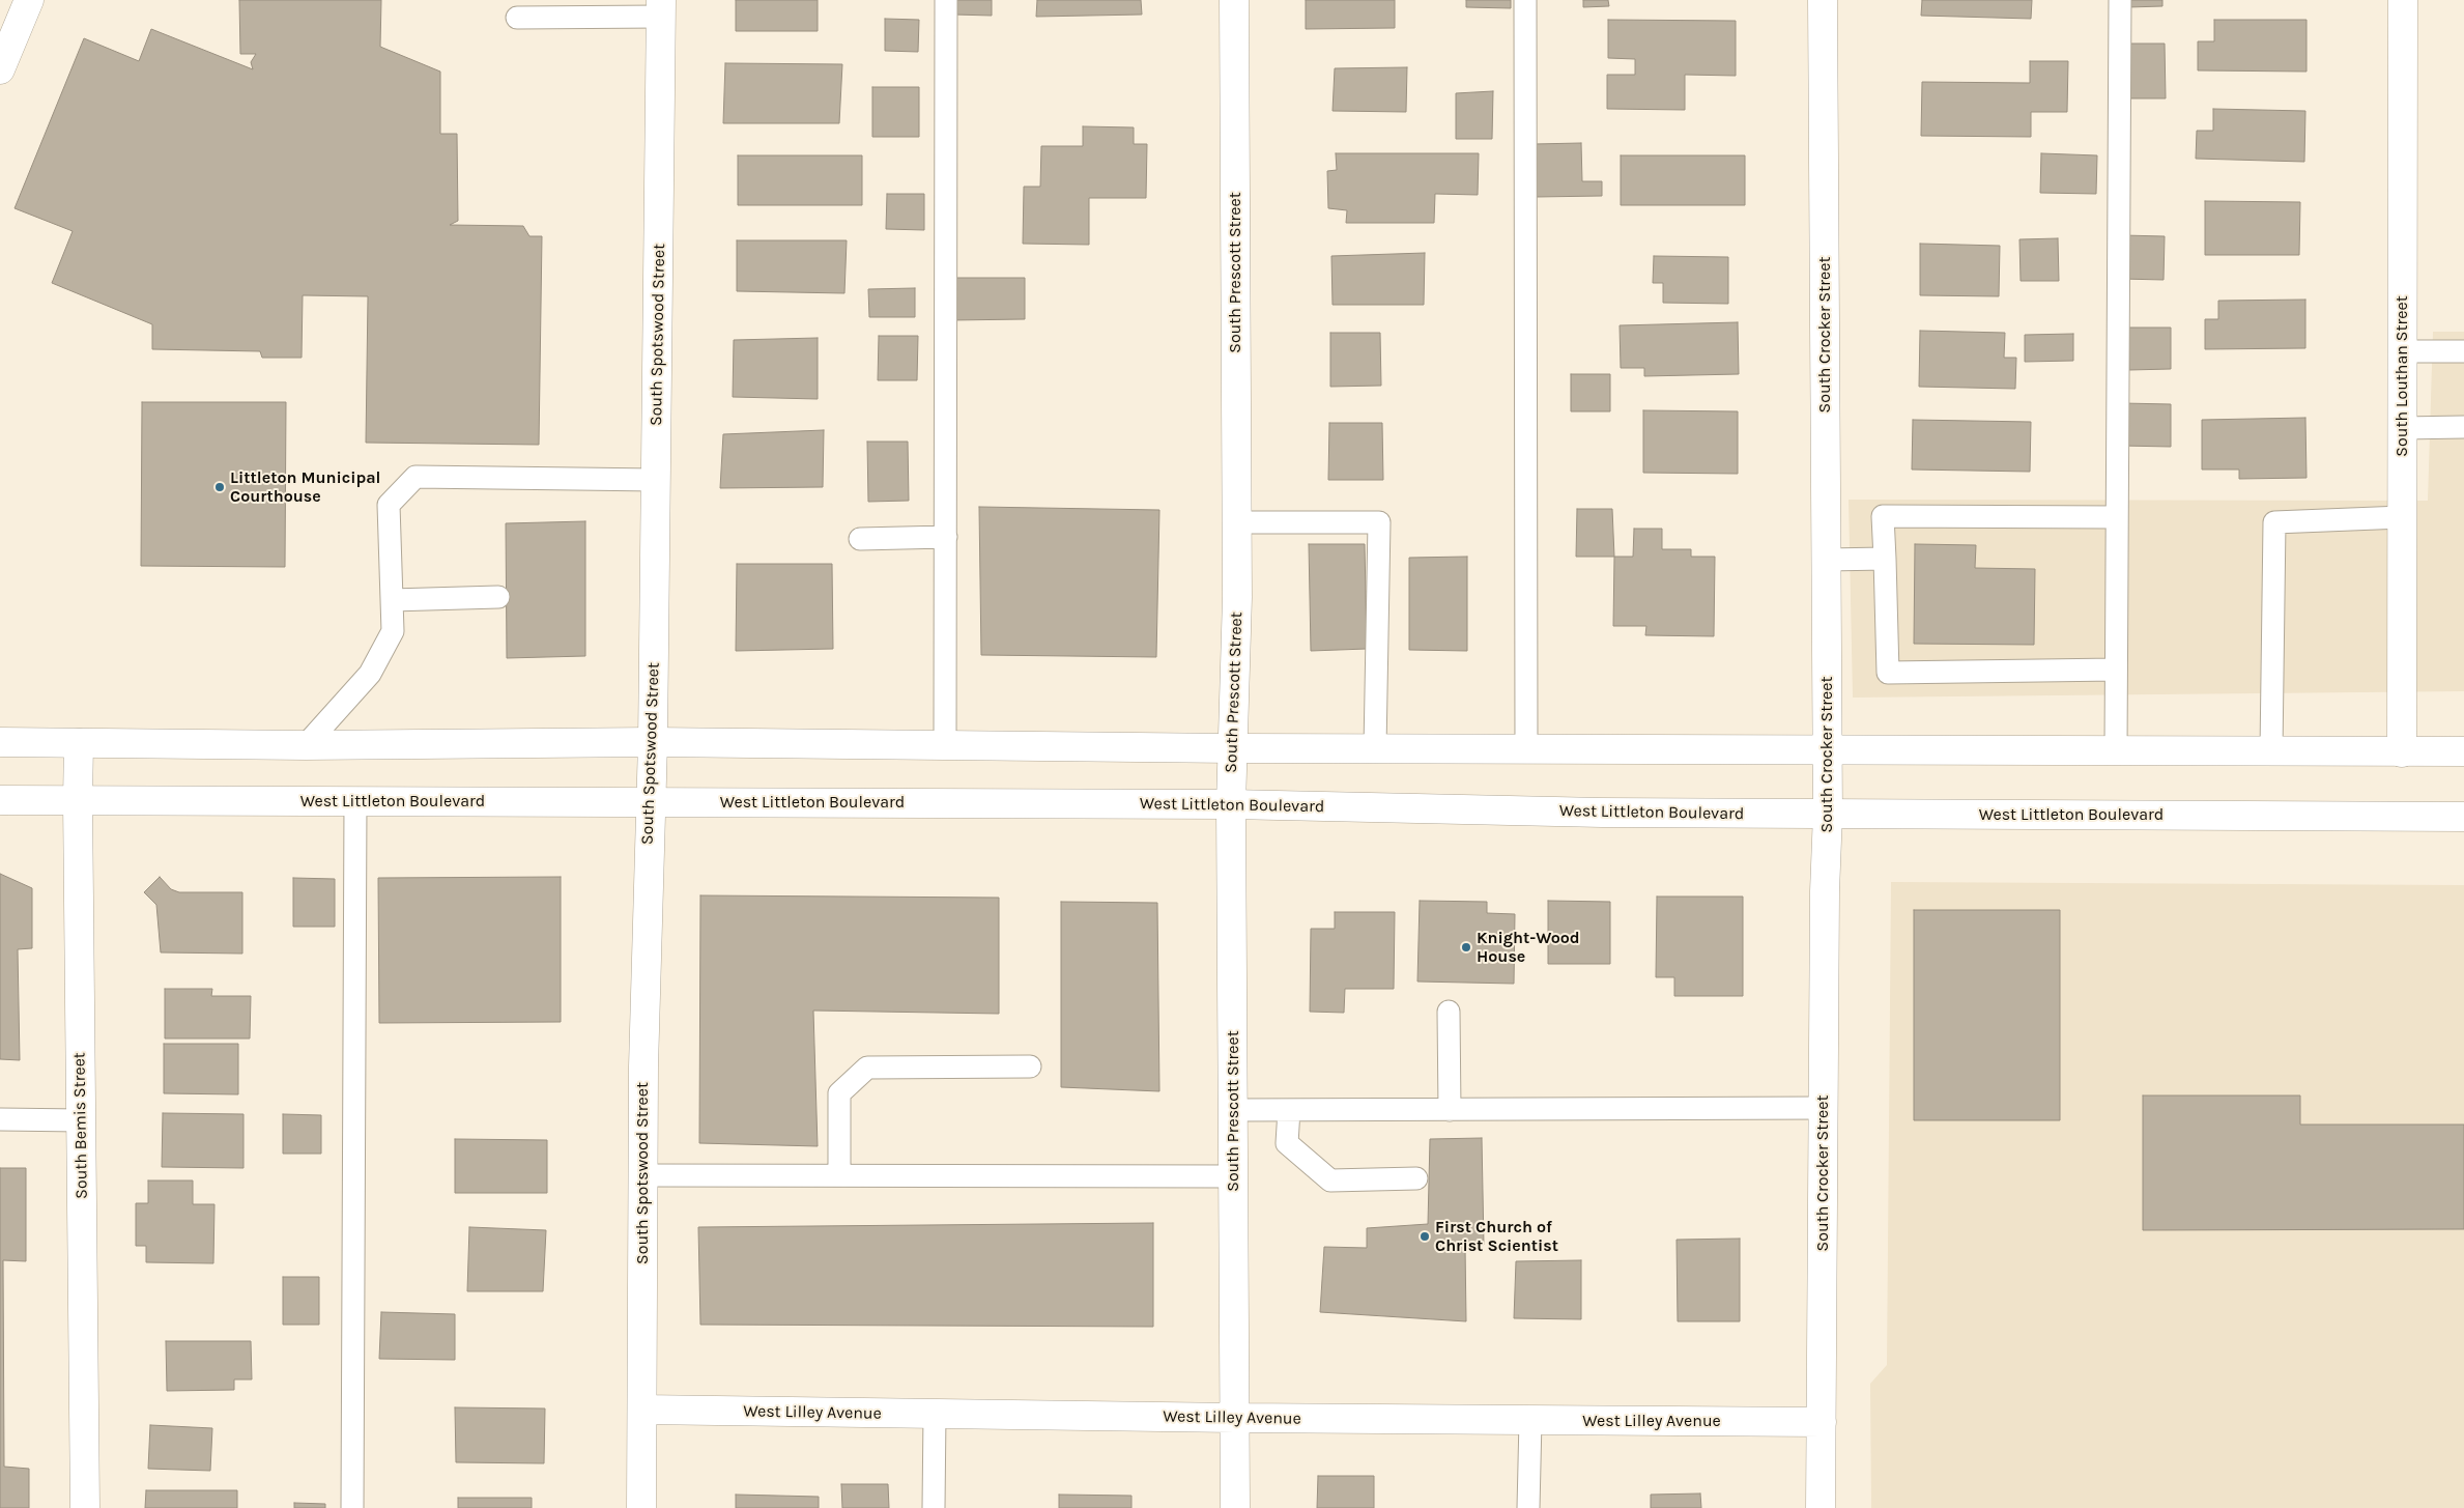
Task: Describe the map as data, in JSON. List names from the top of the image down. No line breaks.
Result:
{"streets":{"street":["South Prescott Street","South Spotswood Street","South Crocker Street","South Louthan Street","West Littleton Boulevard","South Bemis Street","West Lilley Avenue"]},"crossings":[["South Prescott Street","West Littleton Boulevard"],["South Prescott Street","West Lilley Avenue"],["South Spotswood Street","West Littleton Boulevard"],["South Spotswood Street","West Lilley Avenue"],["South Crocker Street","West Littleton Boulevard"],["South Crocker Street","West Lilley Avenue"],["West Littleton Boulevard","South Bemis Street"]],"places":["Littleton Municipal Courthouse","Knight-Wood House","First Church of Christ Scientist"]}
